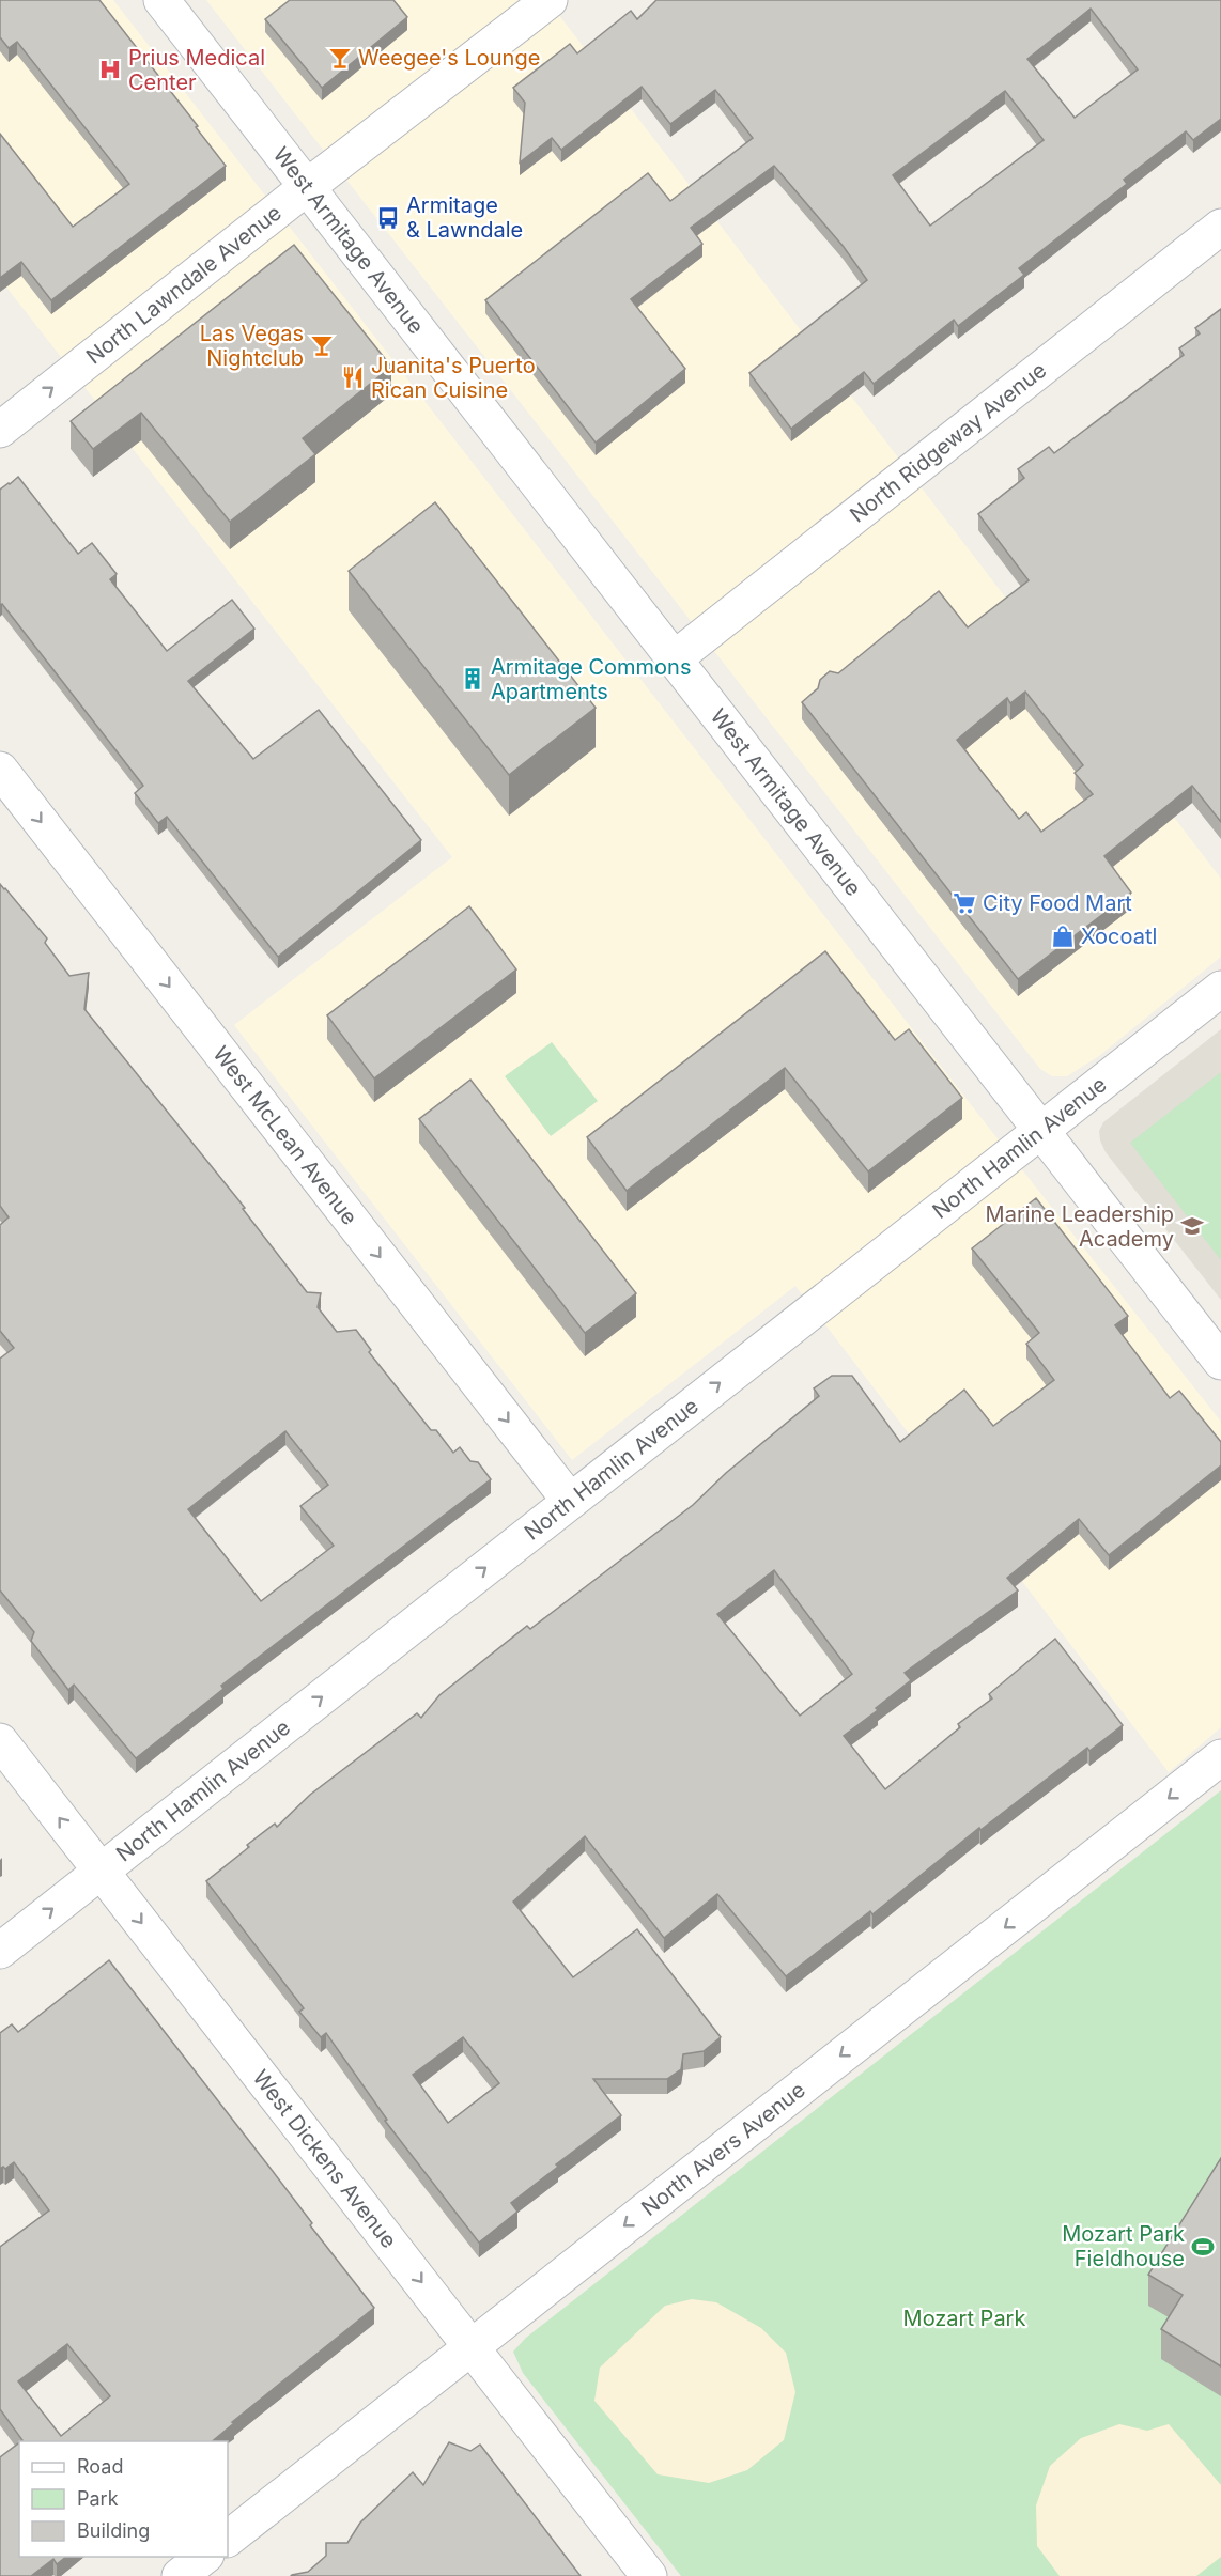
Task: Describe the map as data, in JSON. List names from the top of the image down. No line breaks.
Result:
{"streets":{"street":["West Armitage Avenue","North Lawndale Avenue","North Ridgeway Avenue","West McLean Avenue","North Hamlin Avenue","North Avers Avenue","West Dickens Avenue"]},"crossings":[["West Armitage Avenue","North Lawndale Avenue"],["West Armitage Avenue","North Ridgeway Avenue"],["West Armitage Avenue","North Hamlin Avenue"],["West McLean Avenue","North Hamlin Avenue"],["North Hamlin Avenue","West Dickens Avenue"],["North Avers Avenue","West Dickens Avenue"]],"one_way":["North Lawndale Avenue","West McLean Avenue","North Hamlin Avenue","North Avers Avenue"],"parks":["Mozart Park"],"places":{"bar":["Weegee's Lounge","Las Vegas Nightclub"],"hospital":["Prius Medical Center"],"bus stop":["Armitage & Lawndale"],"restaurant":["Juanita's Puerto Rican Cuisine"],"building":["Armitage Commons Apartments"],"supermarket":["City Food Mart"],"shop":["Xocoatl"],"school or university":["Marine Leadership Academy"],"sports":["Mozart Park Fieldhouse"]},"legend":["Road","Park","Building"]}
